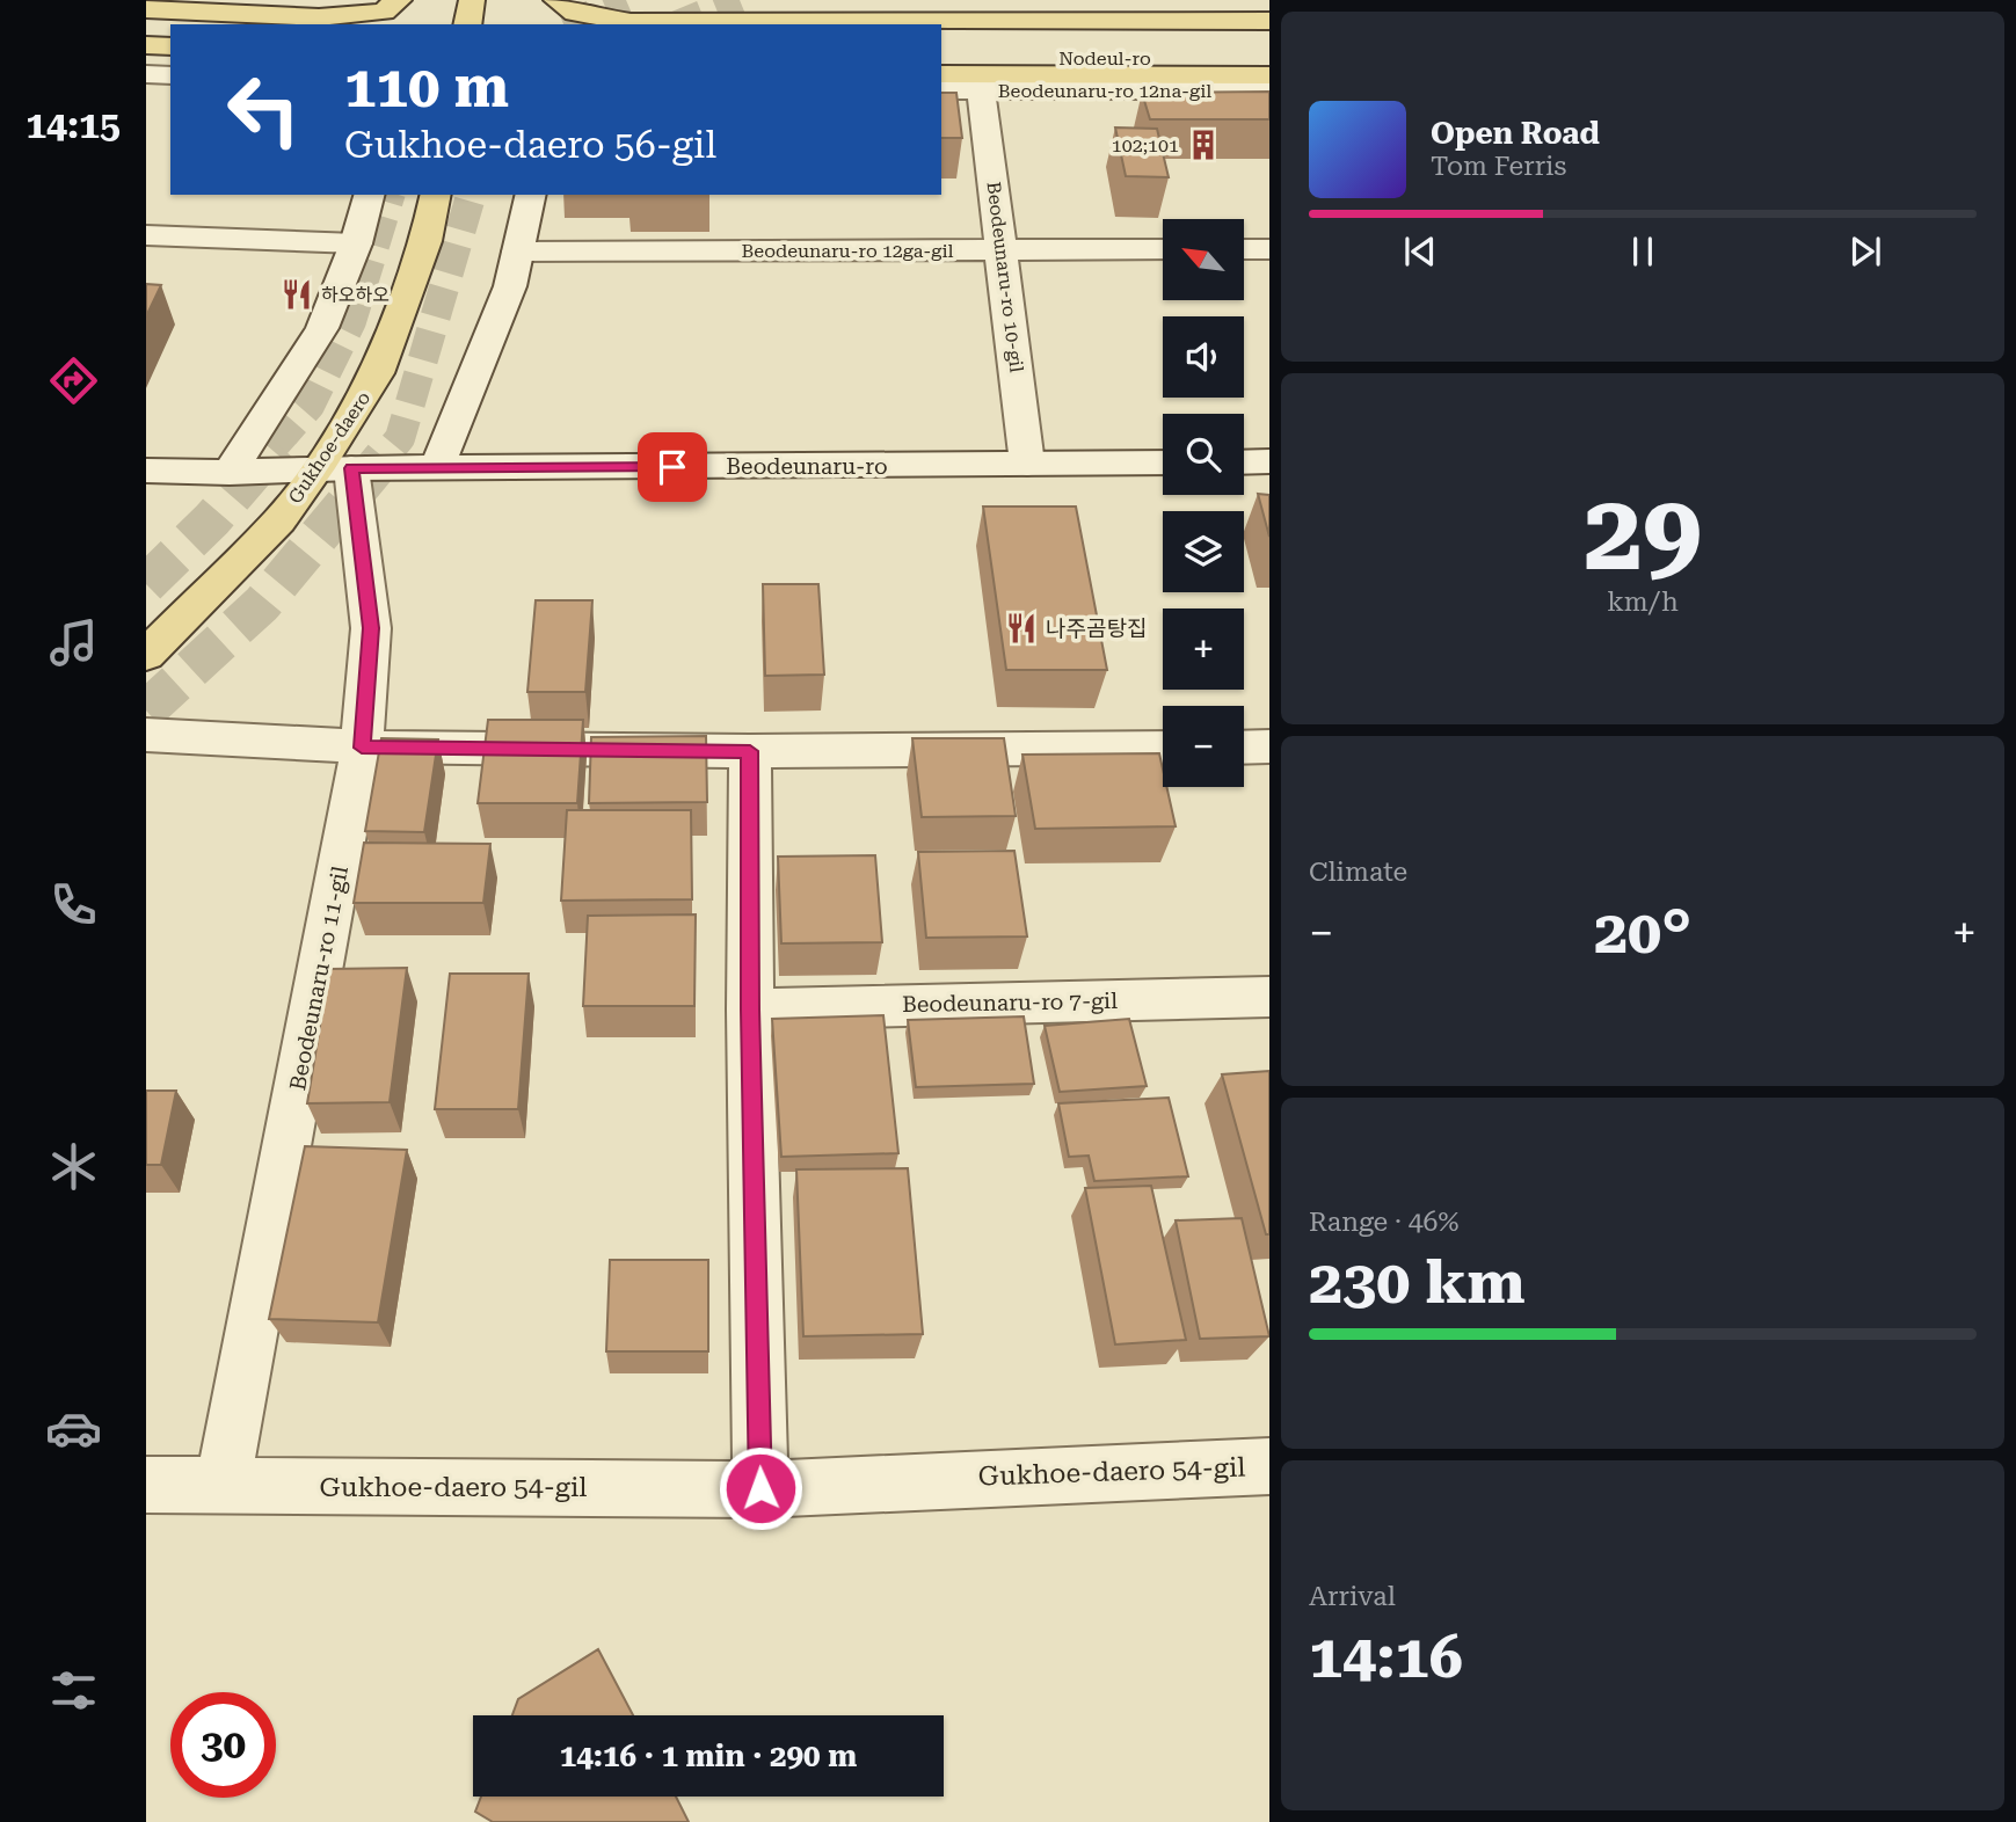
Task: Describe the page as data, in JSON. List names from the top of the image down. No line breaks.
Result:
{"streets":{"main road":["Nodeul-ro","Gukhoe-daero"],"street":["Beodeunaru-ro 12na-gil","Beodeunaru-ro 12ga-gil","Beodeunaru-ro 10-gil","Beodeunaru-ro","Beodeunaru-ro 11-gil","Beodeunaru-ro 7-gil","Gukhoe-daero 54-gil"]},"crossings":[["Beodeunaru-ro 12na-gil","Beodeunaru-ro 10-gil"],["Beodeunaru-ro 12ga-gil","Beodeunaru-ro 10-gil"],["Beodeunaru-ro 10-gil","Beodeunaru-ro"],["Gukhoe-daero","Beodeunaru-ro"],["Gukhoe-daero","Beodeunaru-ro 11-gil"],["Beodeunaru-ro","Beodeunaru-ro 11-gil"],["Beodeunaru-ro 11-gil","Gukhoe-daero 54-gil"]],"places":{"building":["102;101"],"restaurant":["하오하오","나주곰탕집"]},"north":"top left","page":{"tabs":"14:15","turn":["110 m","Gukhoe-daero 56-gil"],"song":["Open Road","Tom Ferris"],"map_buttons":["+","−"],"tile":[["29","km/h"],"Climate",["Range · 46%","230 km"],["Arrival","14:16"]],"heat":["−","20°","+"],"limit":"30","trip":"14:16 · 1 min · 290 m"}}
